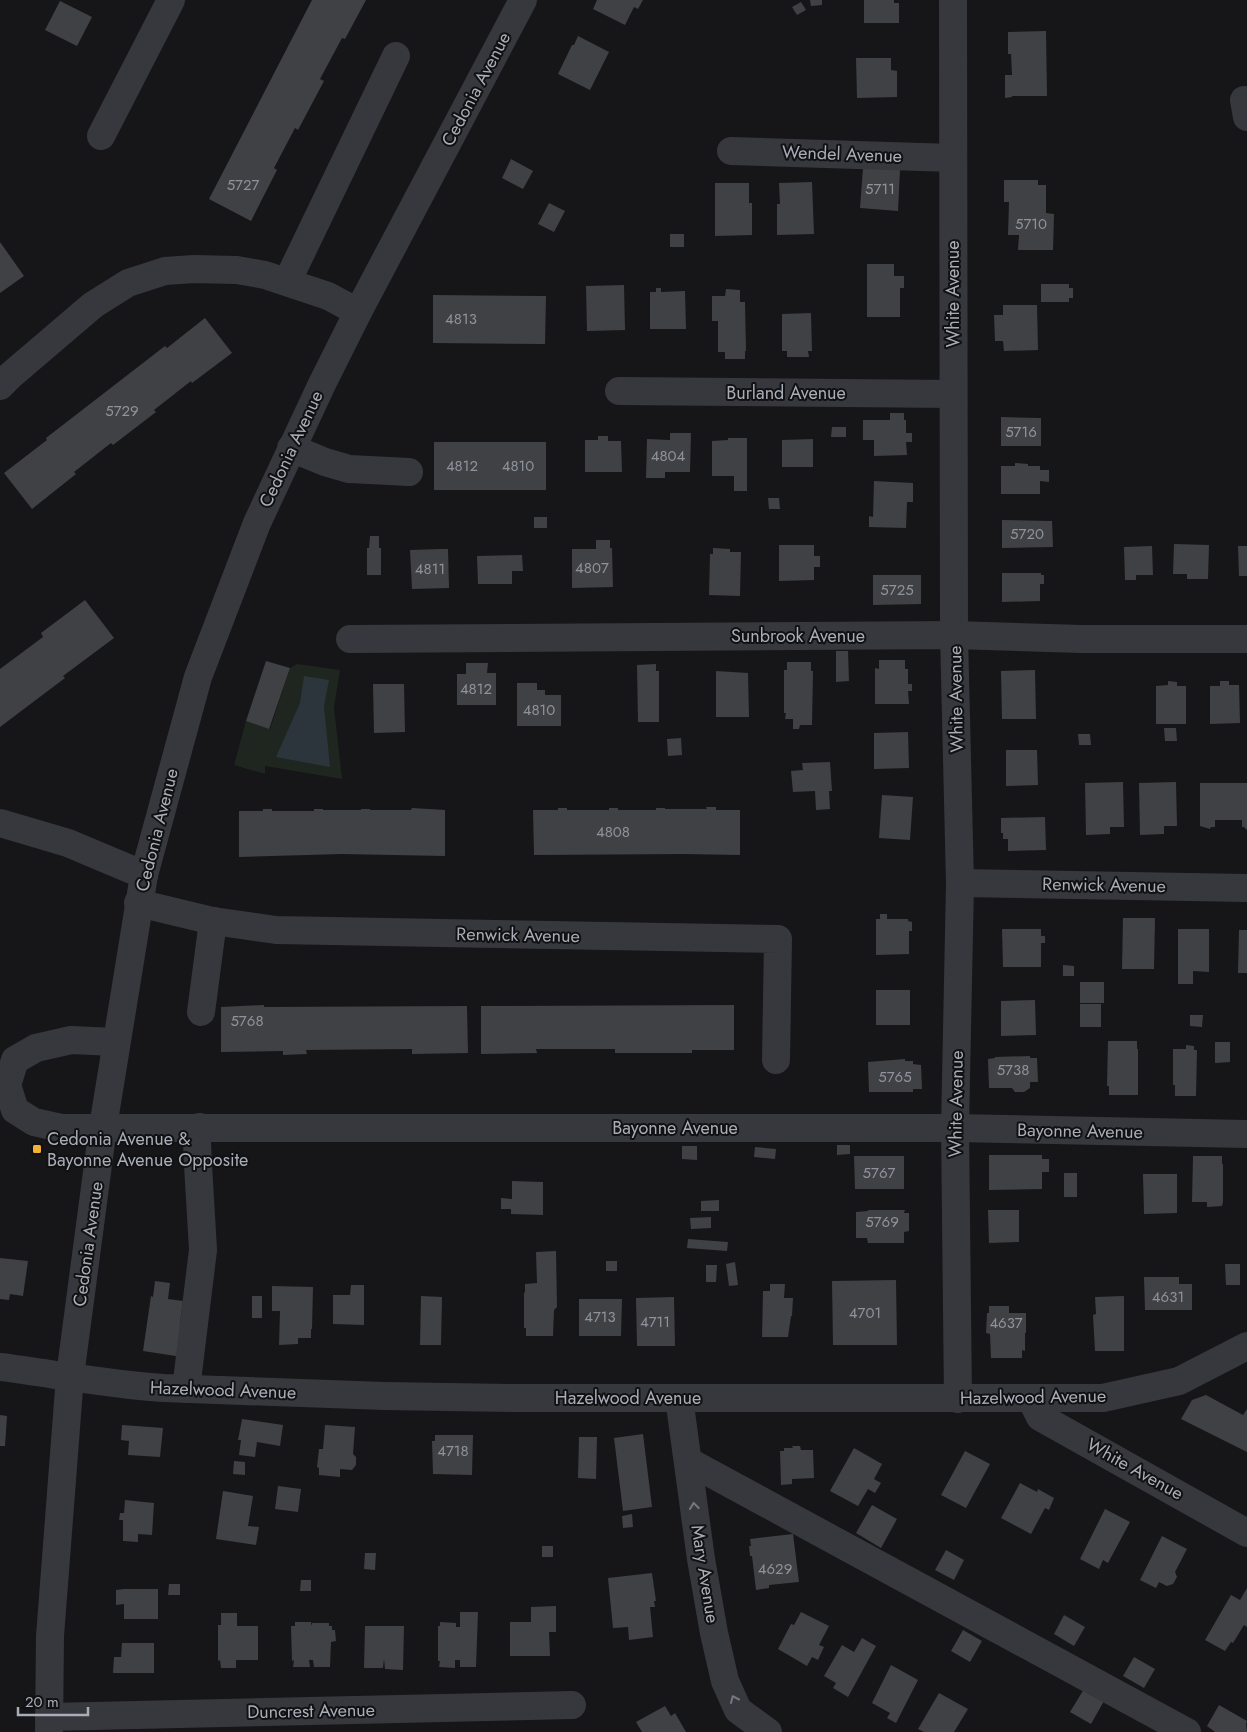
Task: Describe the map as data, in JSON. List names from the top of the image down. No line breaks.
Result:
{"streets":{"street":["Cedonia Avenue","Wendel Avenue","White Avenue","Burland Avenue","Sunbrook Avenue","Renwick Avenue","Bayonne Avenue","Hazelwood Avenue","Mary Avenue","Duncrest Avenue"]},"crossings":[["Cedonia Avenue","Renwick Avenue"],["Cedonia Avenue","Bayonne Avenue"],["Cedonia Avenue","Hazelwood Avenue"],["Cedonia Avenue","Duncrest Avenue"],["Wendel Avenue","White Avenue"],["White Avenue","Burland Avenue"],["White Avenue","Sunbrook Avenue"],["White Avenue","Renwick Avenue"],["White Avenue","Bayonne Avenue"],["White Avenue","Hazelwood Avenue"],["Hazelwood Avenue","Mary Avenue"]],"one_way":["Mary Avenue"],"places":{"transit":["Cedonia Avenue & Bayonne Avenue Opposite"]},"house_numbers":["5727","5711","5710","4813","5729","5716","4804","4812","4810","5720","4807","4811","5725","4812","4810","4808","5768","5738","5765","5767","5769","4631","4701","4713","4711","4637","4718","4629"],"scale_bar":"20 m"}
